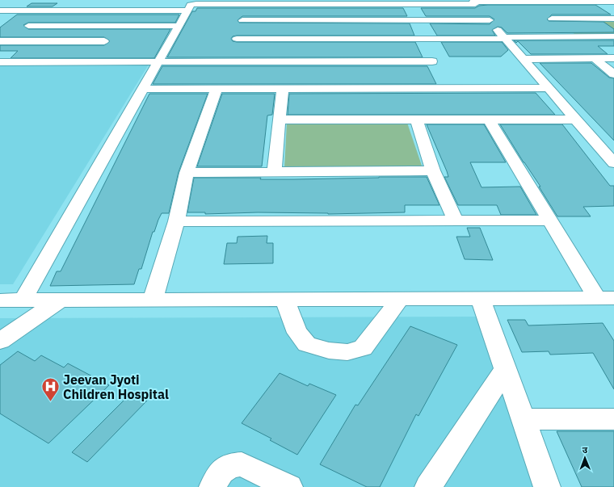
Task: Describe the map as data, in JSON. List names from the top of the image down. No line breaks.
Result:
{"places":{"hospital":["Jeevan Jyoti Children Hospital"]},"north":"top"}
